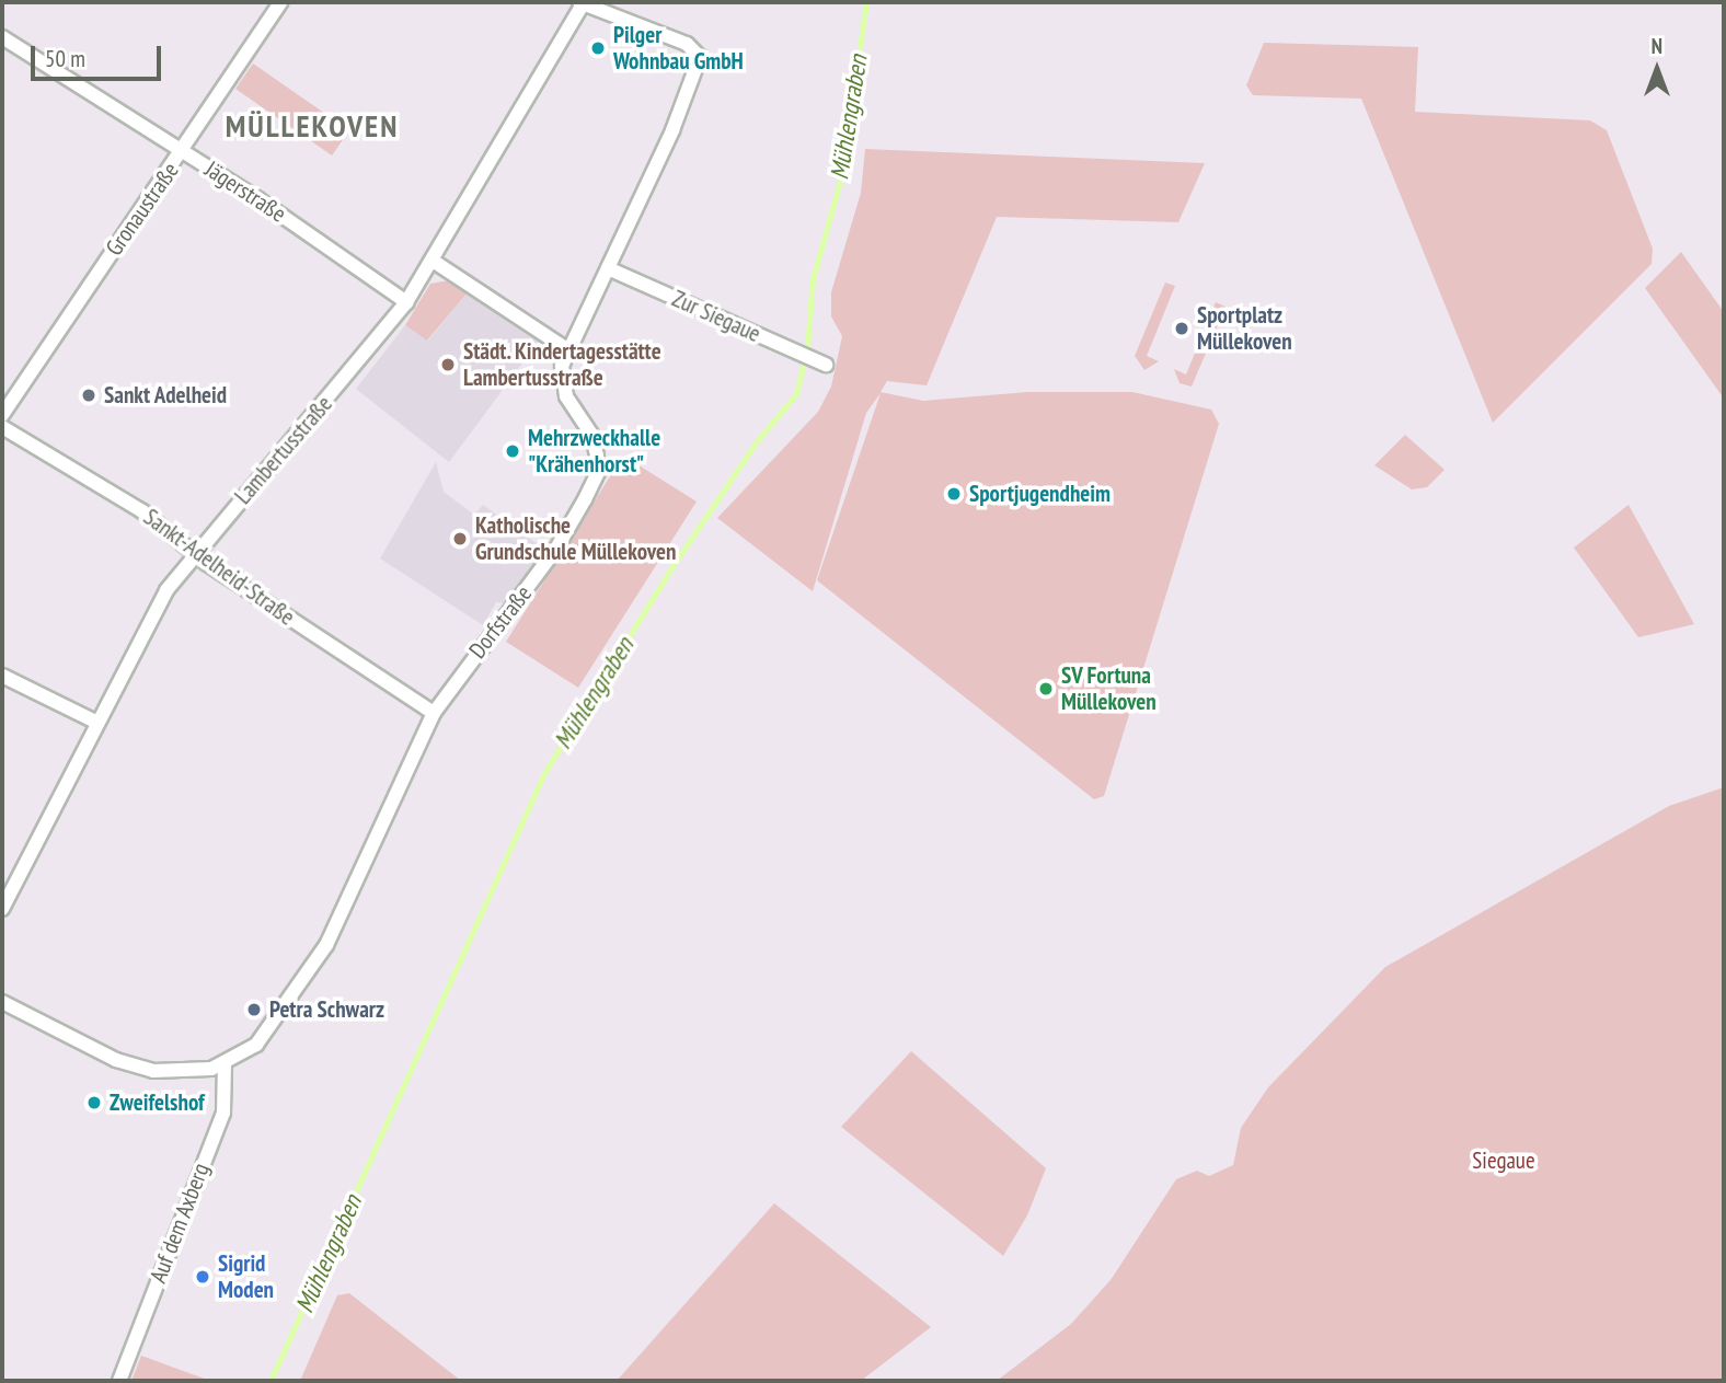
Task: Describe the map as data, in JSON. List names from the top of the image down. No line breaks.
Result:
{"streets":{"street":["Jägerstraße","Gronaustraße","Zur Siegaue","Lambertusstraße","Sankt-Adelheid-Straße","Dorfstraße","Auf dem Axberg"]},"crossings":[["Jägerstraße","Gronaustraße"],["Jägerstraße","Lambertusstraße"],["Zur Siegaue","Dorfstraße"],["Lambertusstraße","Sankt-Adelheid-Straße"],["Lambertusstraße","Dorfstraße"],["Sankt-Adelheid-Straße","Dorfstraße"],["Dorfstraße","Auf dem Axberg"]],"districts":["MÜLLEKOVEN"],"water":["Mühlengraben"],"parks":["Siegaue"],"places":["Pilger Wohnbau GmbH","Sportplatz Müllekoven","Städt. Kindertagesstätte Lambertusstraße","Sankt Adelheid","Mehrzweckhalle \"Krähenhorst\"","Sportjugendheim","Katholische Grundschule Müllekoven","SV Fortuna Müllekoven","Petra Schwarz","Zweifelshof","Sigrid Moden"],"scale_bar":"50 m","north":"top"}
